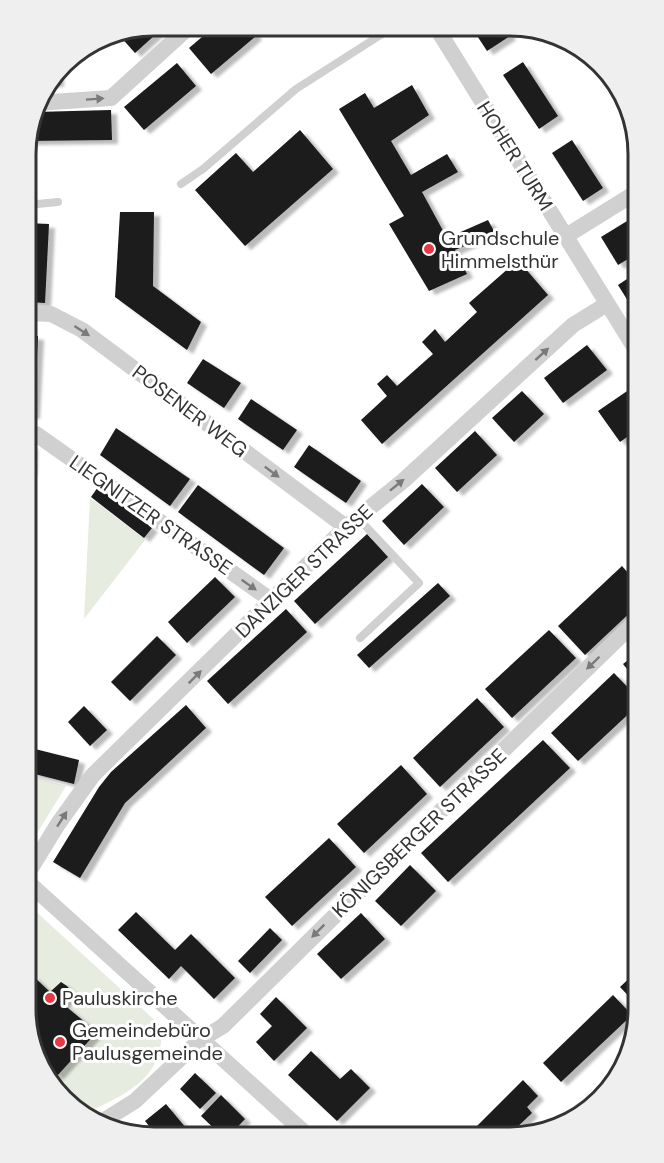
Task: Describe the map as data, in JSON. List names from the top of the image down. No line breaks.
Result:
{"streets":{"street":["HOHER TURM","POSENER WEG","LIEGNITZER STRASSE","DANZIGER STRASSE","KÖNIGSBERGER STRASSE"]},"crossings":[["HOHER TURM","DANZIGER STRASSE"],["POSENER WEG","DANZIGER STRASSE"],["LIEGNITZER STRASSE","DANZIGER STRASSE"]],"one_way":["POSENER WEG","LIEGNITZER STRASSE","DANZIGER STRASSE","KÖNIGSBERGER STRASSE"],"places":["Grundschule Himmelsthür","Pauluskirche","Gemeindebüro Paulusgemeinde"]}
